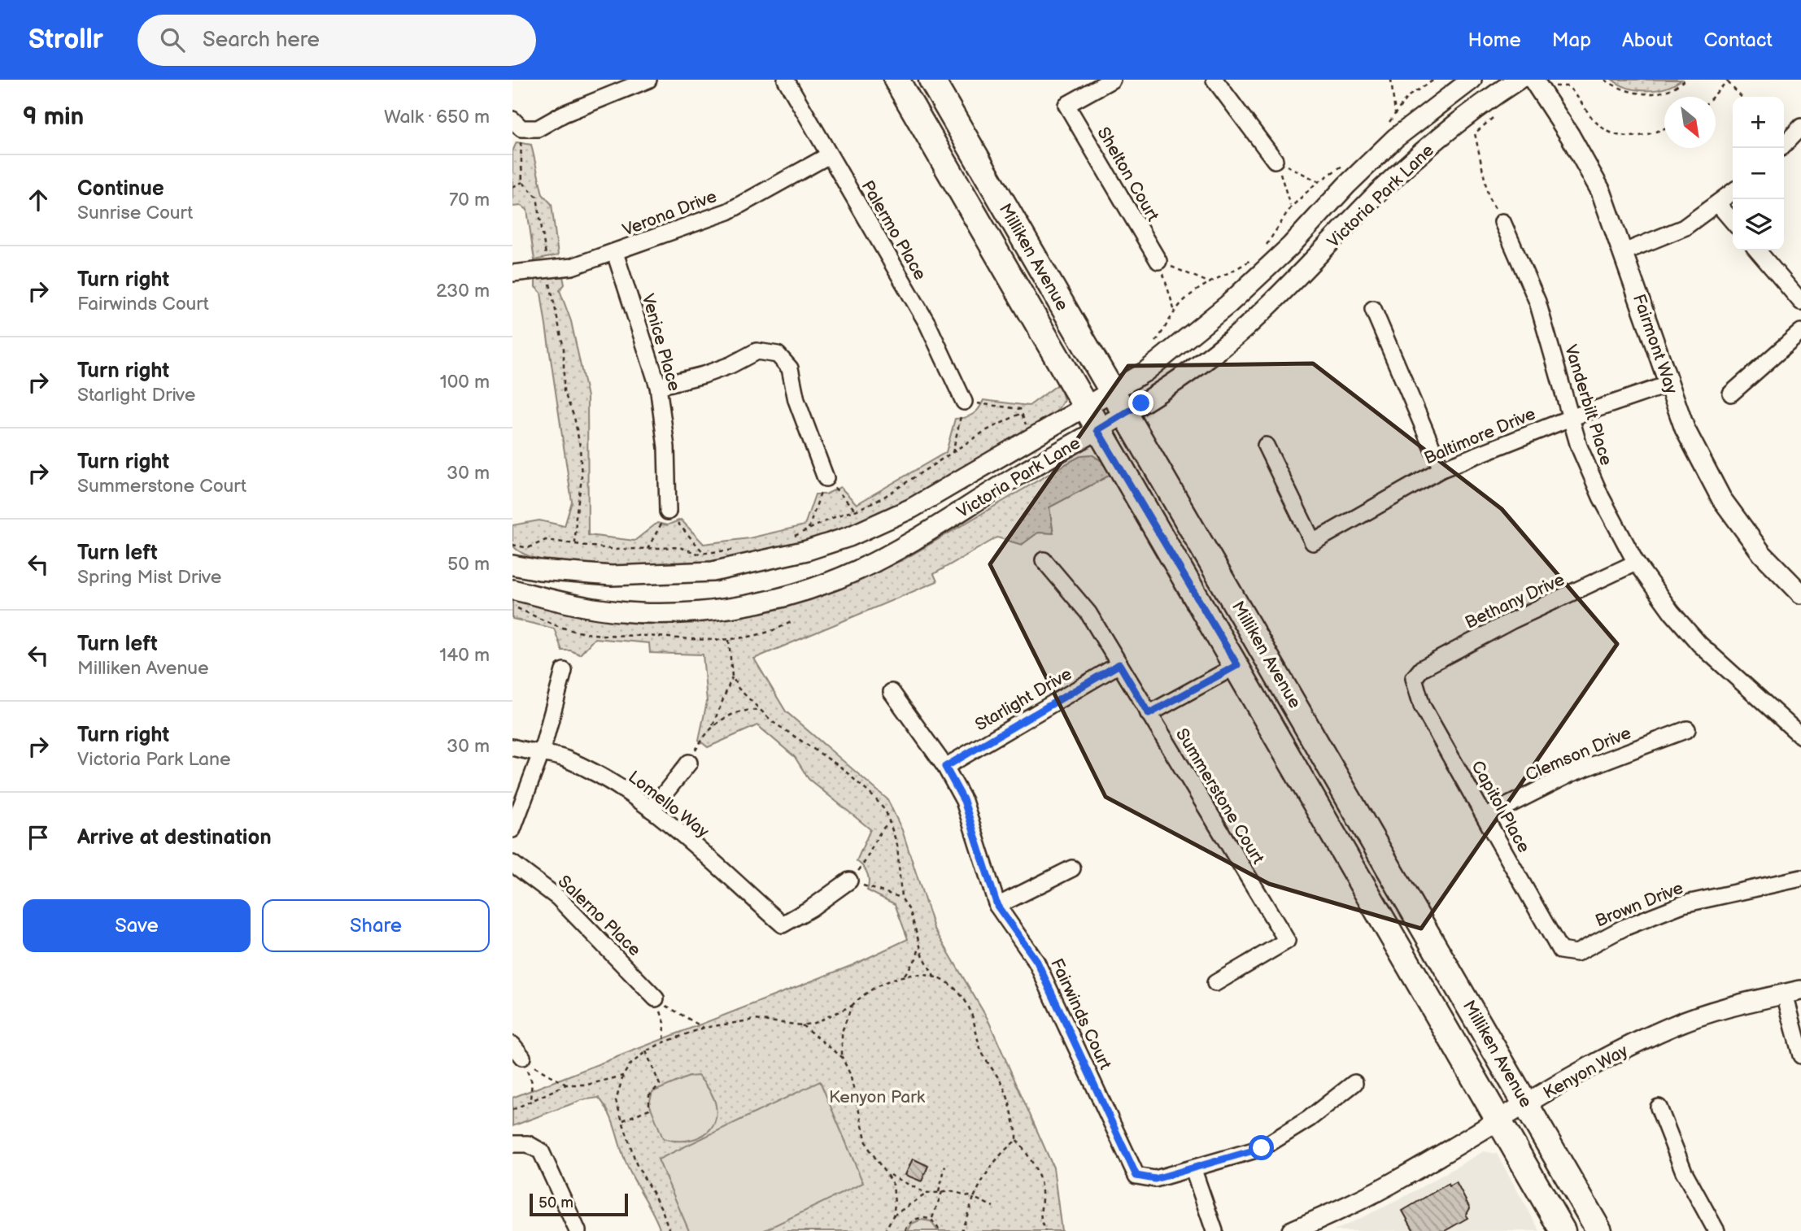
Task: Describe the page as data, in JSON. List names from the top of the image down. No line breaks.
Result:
{"streets":{"main road":["Milliken Avenue"],"street":["Shelton Court","Victoria Park Lane","Verona Drive","Palermo Place","Venice Place","Fairmont Way","Vanderbilt Place","Baltimore Drive","Bethany Drive","Starlight Drive","Clemson Drive","Summerstone Court","Lomello Way","Capitol Place","Brown Drive","Salerno Place","Fairwinds Court","Kenyon Way"]},"crossings":[["Victoria Park Lane","Milliken Avenue"],["Verona Drive","Palermo Place"],["Verona Drive","Venice Place"],["Milliken Avenue","Kenyon Way"],["Fairmont Way","Baltimore Drive"],["Vanderbilt Place","Baltimore Drive"],["Vanderbilt Place","Bethany Drive"],["Bethany Drive","Capitol Place"],["Starlight Drive","Summerstone Court"],["Starlight Drive","Fairwinds Court"],["Clemson Drive","Capitol Place"],["Capitol Place","Brown Drive"]],"parks":["Kenyon Park"],"scale_bar":"50 m","north":"bottom right","page":{"header":"Strollr","search":"Search here","nav":["Home","Map","About","Contact"],"heading":["9 min","Walk · 650 m"],"map_buttons":["+","−"],"list":[["Continue","Sunrise Court","70 m"],["Turn right","Fairwinds Court","230 m"],["Turn right","Starlight Drive","100 m"],["Turn right","Summerstone Court","30 m"],["Turn left","Spring Mist Drive","50 m"],["Turn left","Milliken Avenue","140 m"],["Turn right","Victoria Park Lane","30 m"],"Arrive at destination"],"buttons":["Save","Share"],"scale":"50 m"}}
